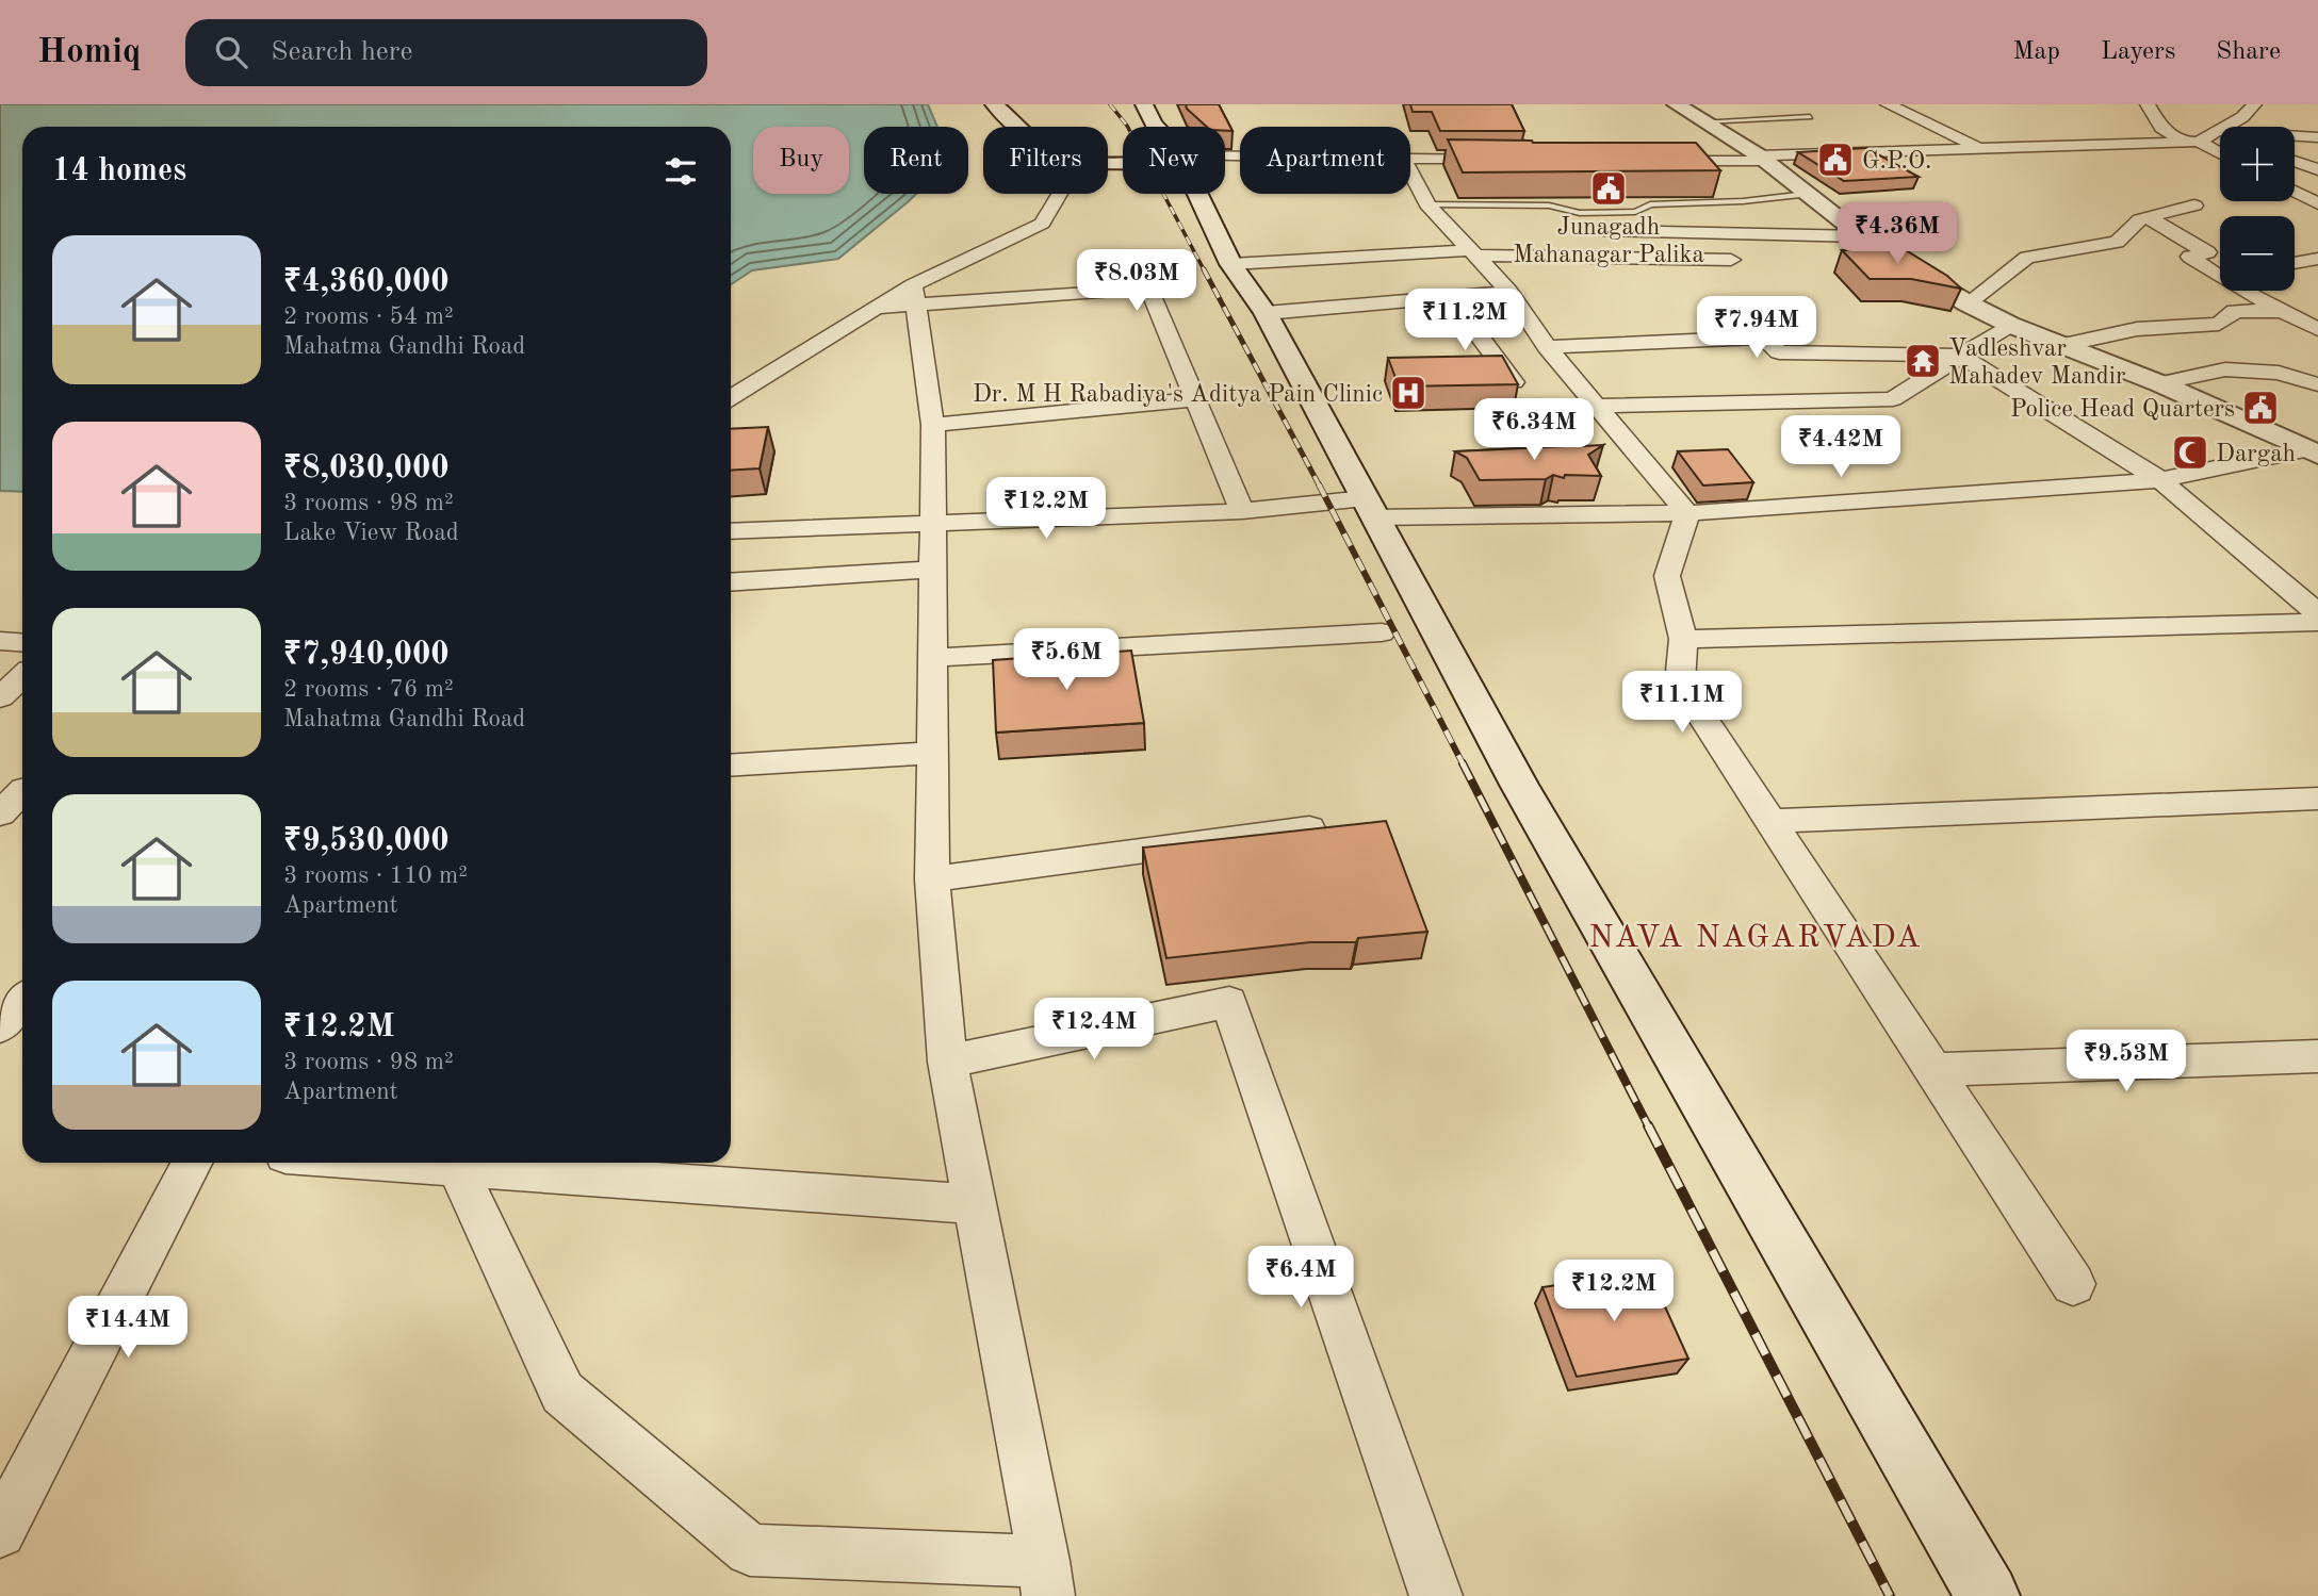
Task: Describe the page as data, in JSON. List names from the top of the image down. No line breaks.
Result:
{"districts":["NAVA NAGARVADA"],"places":{"public building":["G.P.O.","Junagadh Mahanagar Palika","Police Head Quarters"],"temple":["Vadleshvar Mahadev Mandir"],"hospital":["Dr. M H Rabadiya's Aditya Pain Clinic"],"mosque":["Dargah"]},"page":{"header":"Homiq","search":"Search here","nav":["Map","Layers","Share"],"map_buttons":["+","−"],"chip":["Buy","Rent","Filters","New","Apartment"],"heading":"14 homes","price":["₹4.36M","₹8.03M","₹11.2M","₹7.94M","₹6.34M","₹4.42M","₹12.2M","₹5.6M","₹11.1M","₹12.4M","₹9.53M","₹6.4M","₹12.2M","₹14.4M"],"list":[{"name":"₹4,360,000","note":"2 rooms · 54 m² · Mahatma Gandhi Road"},{"name":"₹8,030,000","note":"3 rooms · 98 m² · Lake View Road"},{"name":"₹7,940,000","note":"2 rooms · 76 m² · Mahatma Gandhi Road"},{"name":"₹9,530,000","note":"3 rooms · 110 m² · Apartment"},{"name":"₹12.2M","note":"3 rooms · 98 m² · Apartment"}]}}
